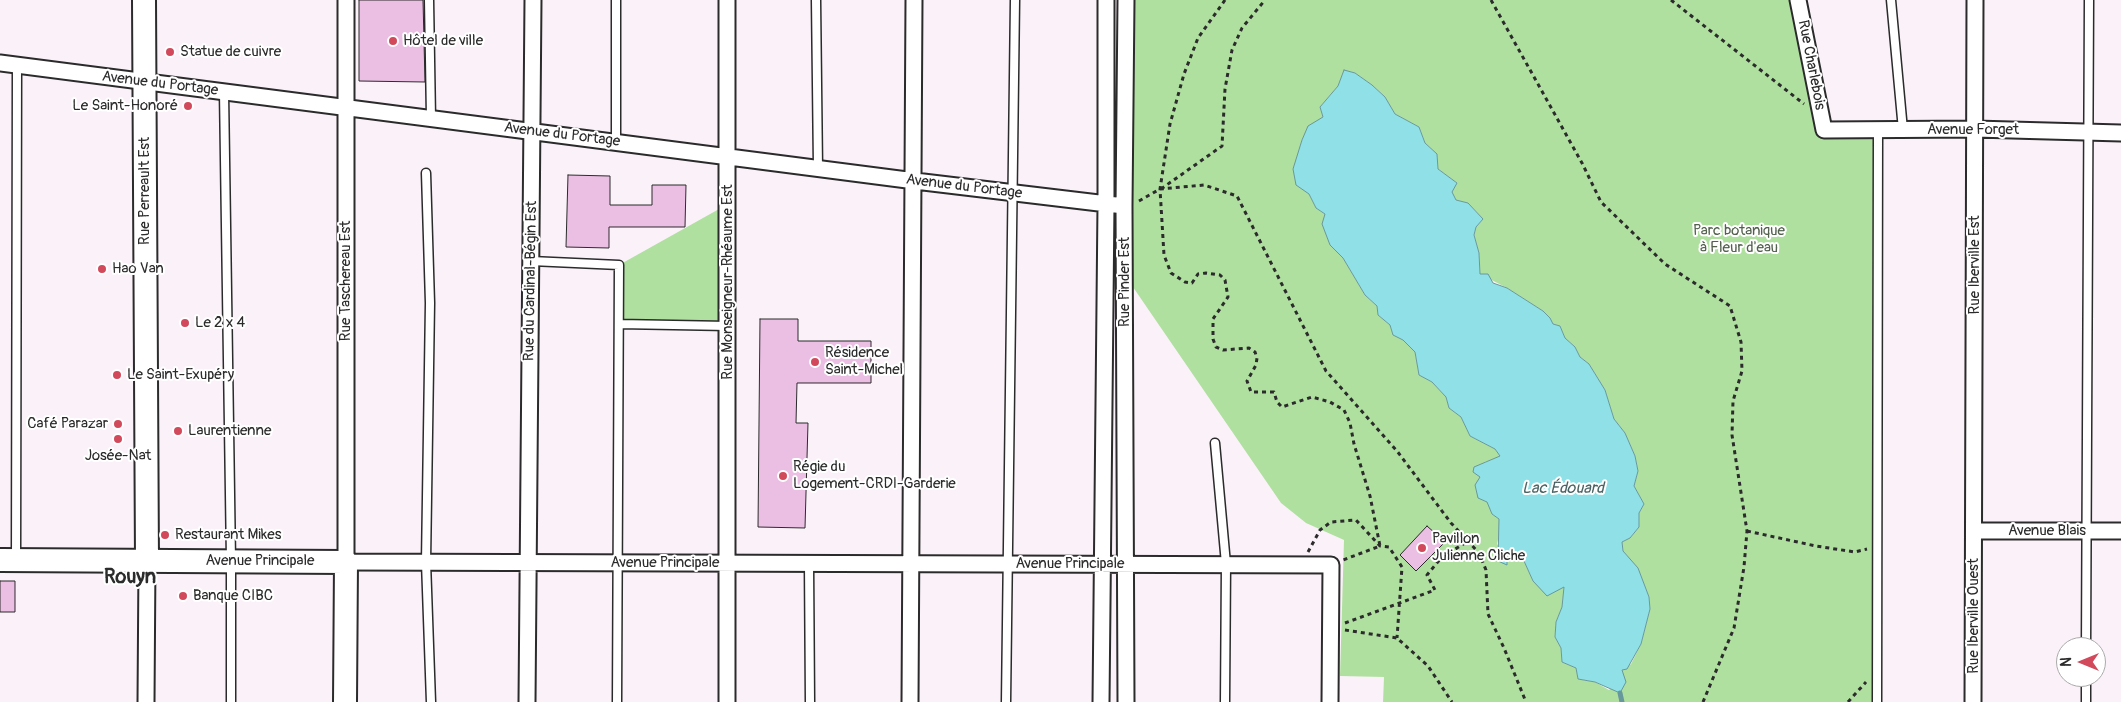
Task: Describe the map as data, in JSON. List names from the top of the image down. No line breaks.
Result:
{"streets":{"street":["Rue Charlebois","Avenue du Portage","Avenue Forget","Rue Perreault Est","Rue Iberville Est","Rue Taschereau Est","Rue du Cardinal-Bégin Est","Rue Monseigneur-Rhéaume Est","Rue Pinder Est","Avenue Blais","Avenue Principale","Rue Iberville Ouest"]},"crossings":[["Rue Charlebois","Avenue Forget"],["Avenue du Portage","Rue Perreault Est"],["Avenue du Portage","Rue Taschereau Est"],["Avenue du Portage","Rue du Cardinal-Bégin Est"],["Avenue du Portage","Rue Monseigneur-Rhéaume Est"],["Avenue du Portage","Rue Pinder Est"],["Avenue Forget","Rue Iberville Est"],["Rue Perreault Est","Avenue Principale"],["Rue Iberville Est","Avenue Blais"],["Rue Iberville Est","Rue Iberville Ouest"],["Rue Taschereau Est","Avenue Principale"],["Rue du Cardinal-Bégin Est","Avenue Principale"],["Rue Monseigneur-Rhéaume Est","Avenue Principale"],["Rue Pinder Est","Avenue Principale"],["Avenue Blais","Rue Iberville Ouest"]],"districts":["Rouyn"],"water":["Lac Édouard"],"parks":["Parc botanique à Fleur d'eau"],"places":["Hôtel de ville","Statue de cuivre","Le Saint-Honoré","Hao Van","Le 2 x 4","Résidence Saint-Michel","Le Saint-Exupéry","Café Parazar","Laurentienne","Josée-Nat","Régie du Logement-CRDI-Garderie","Restaurant Mikes","Pavillon Julienne Cliche","Banque CIBC"],"north":"left"}
